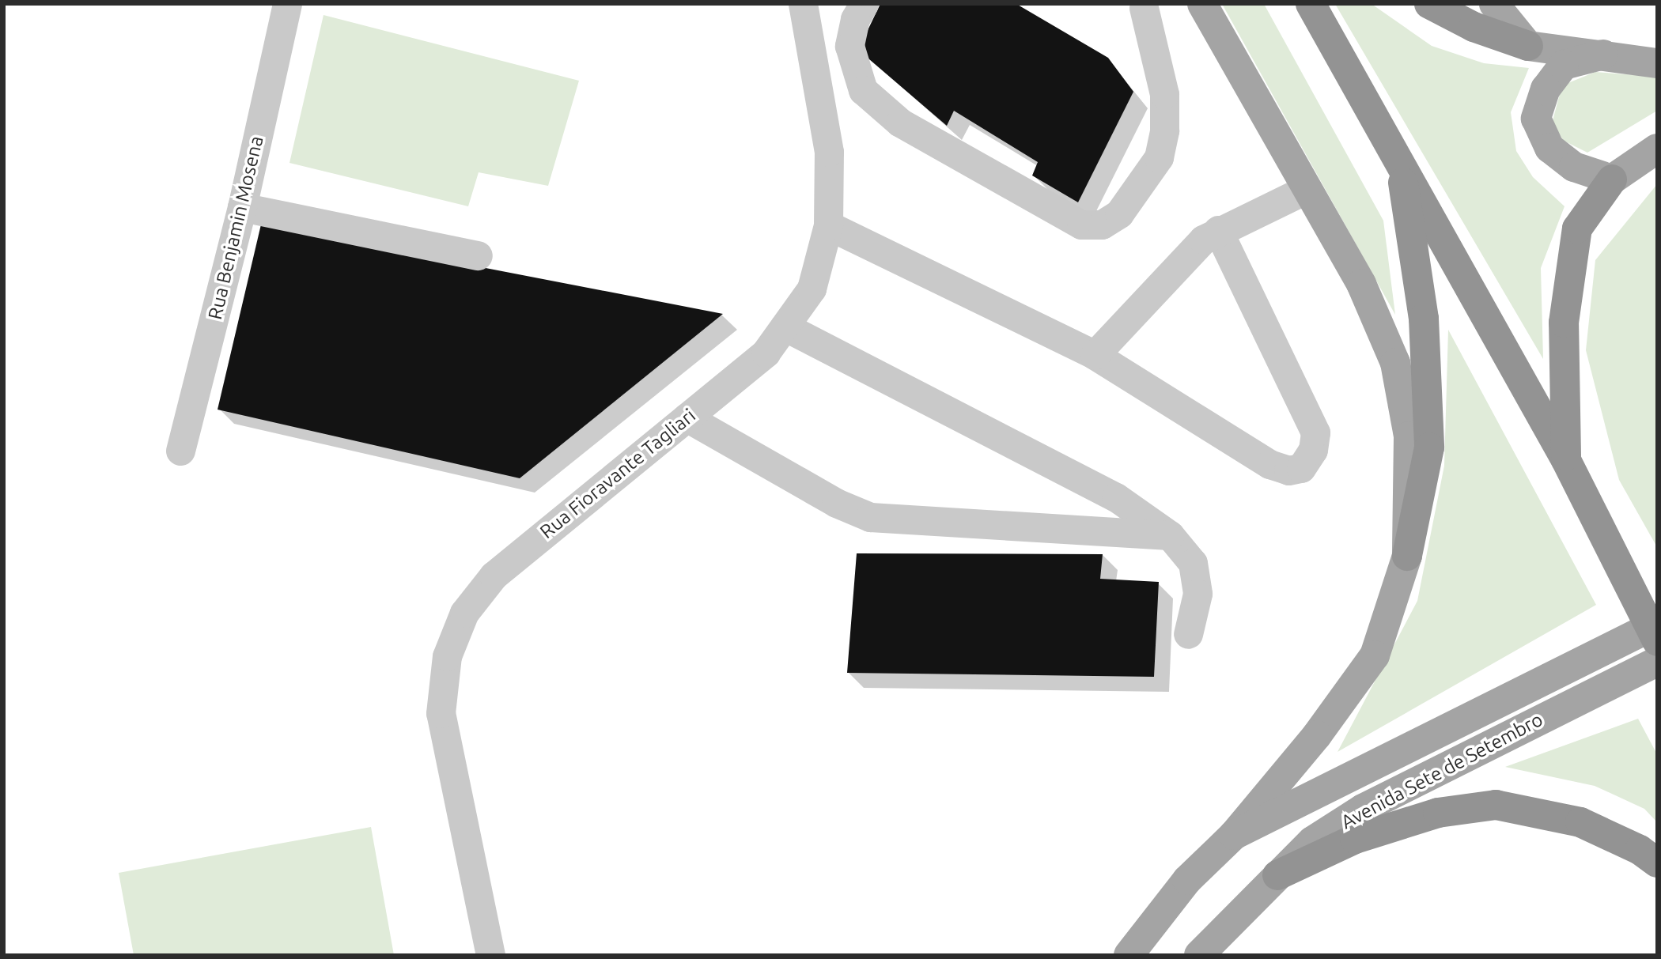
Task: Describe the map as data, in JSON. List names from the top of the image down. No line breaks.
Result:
{"streets":{"main road":["Avenida Sete de Setembro"],"street":["Rua Benjamin Mosena","Rua Fioravante Tagliari"]}}
